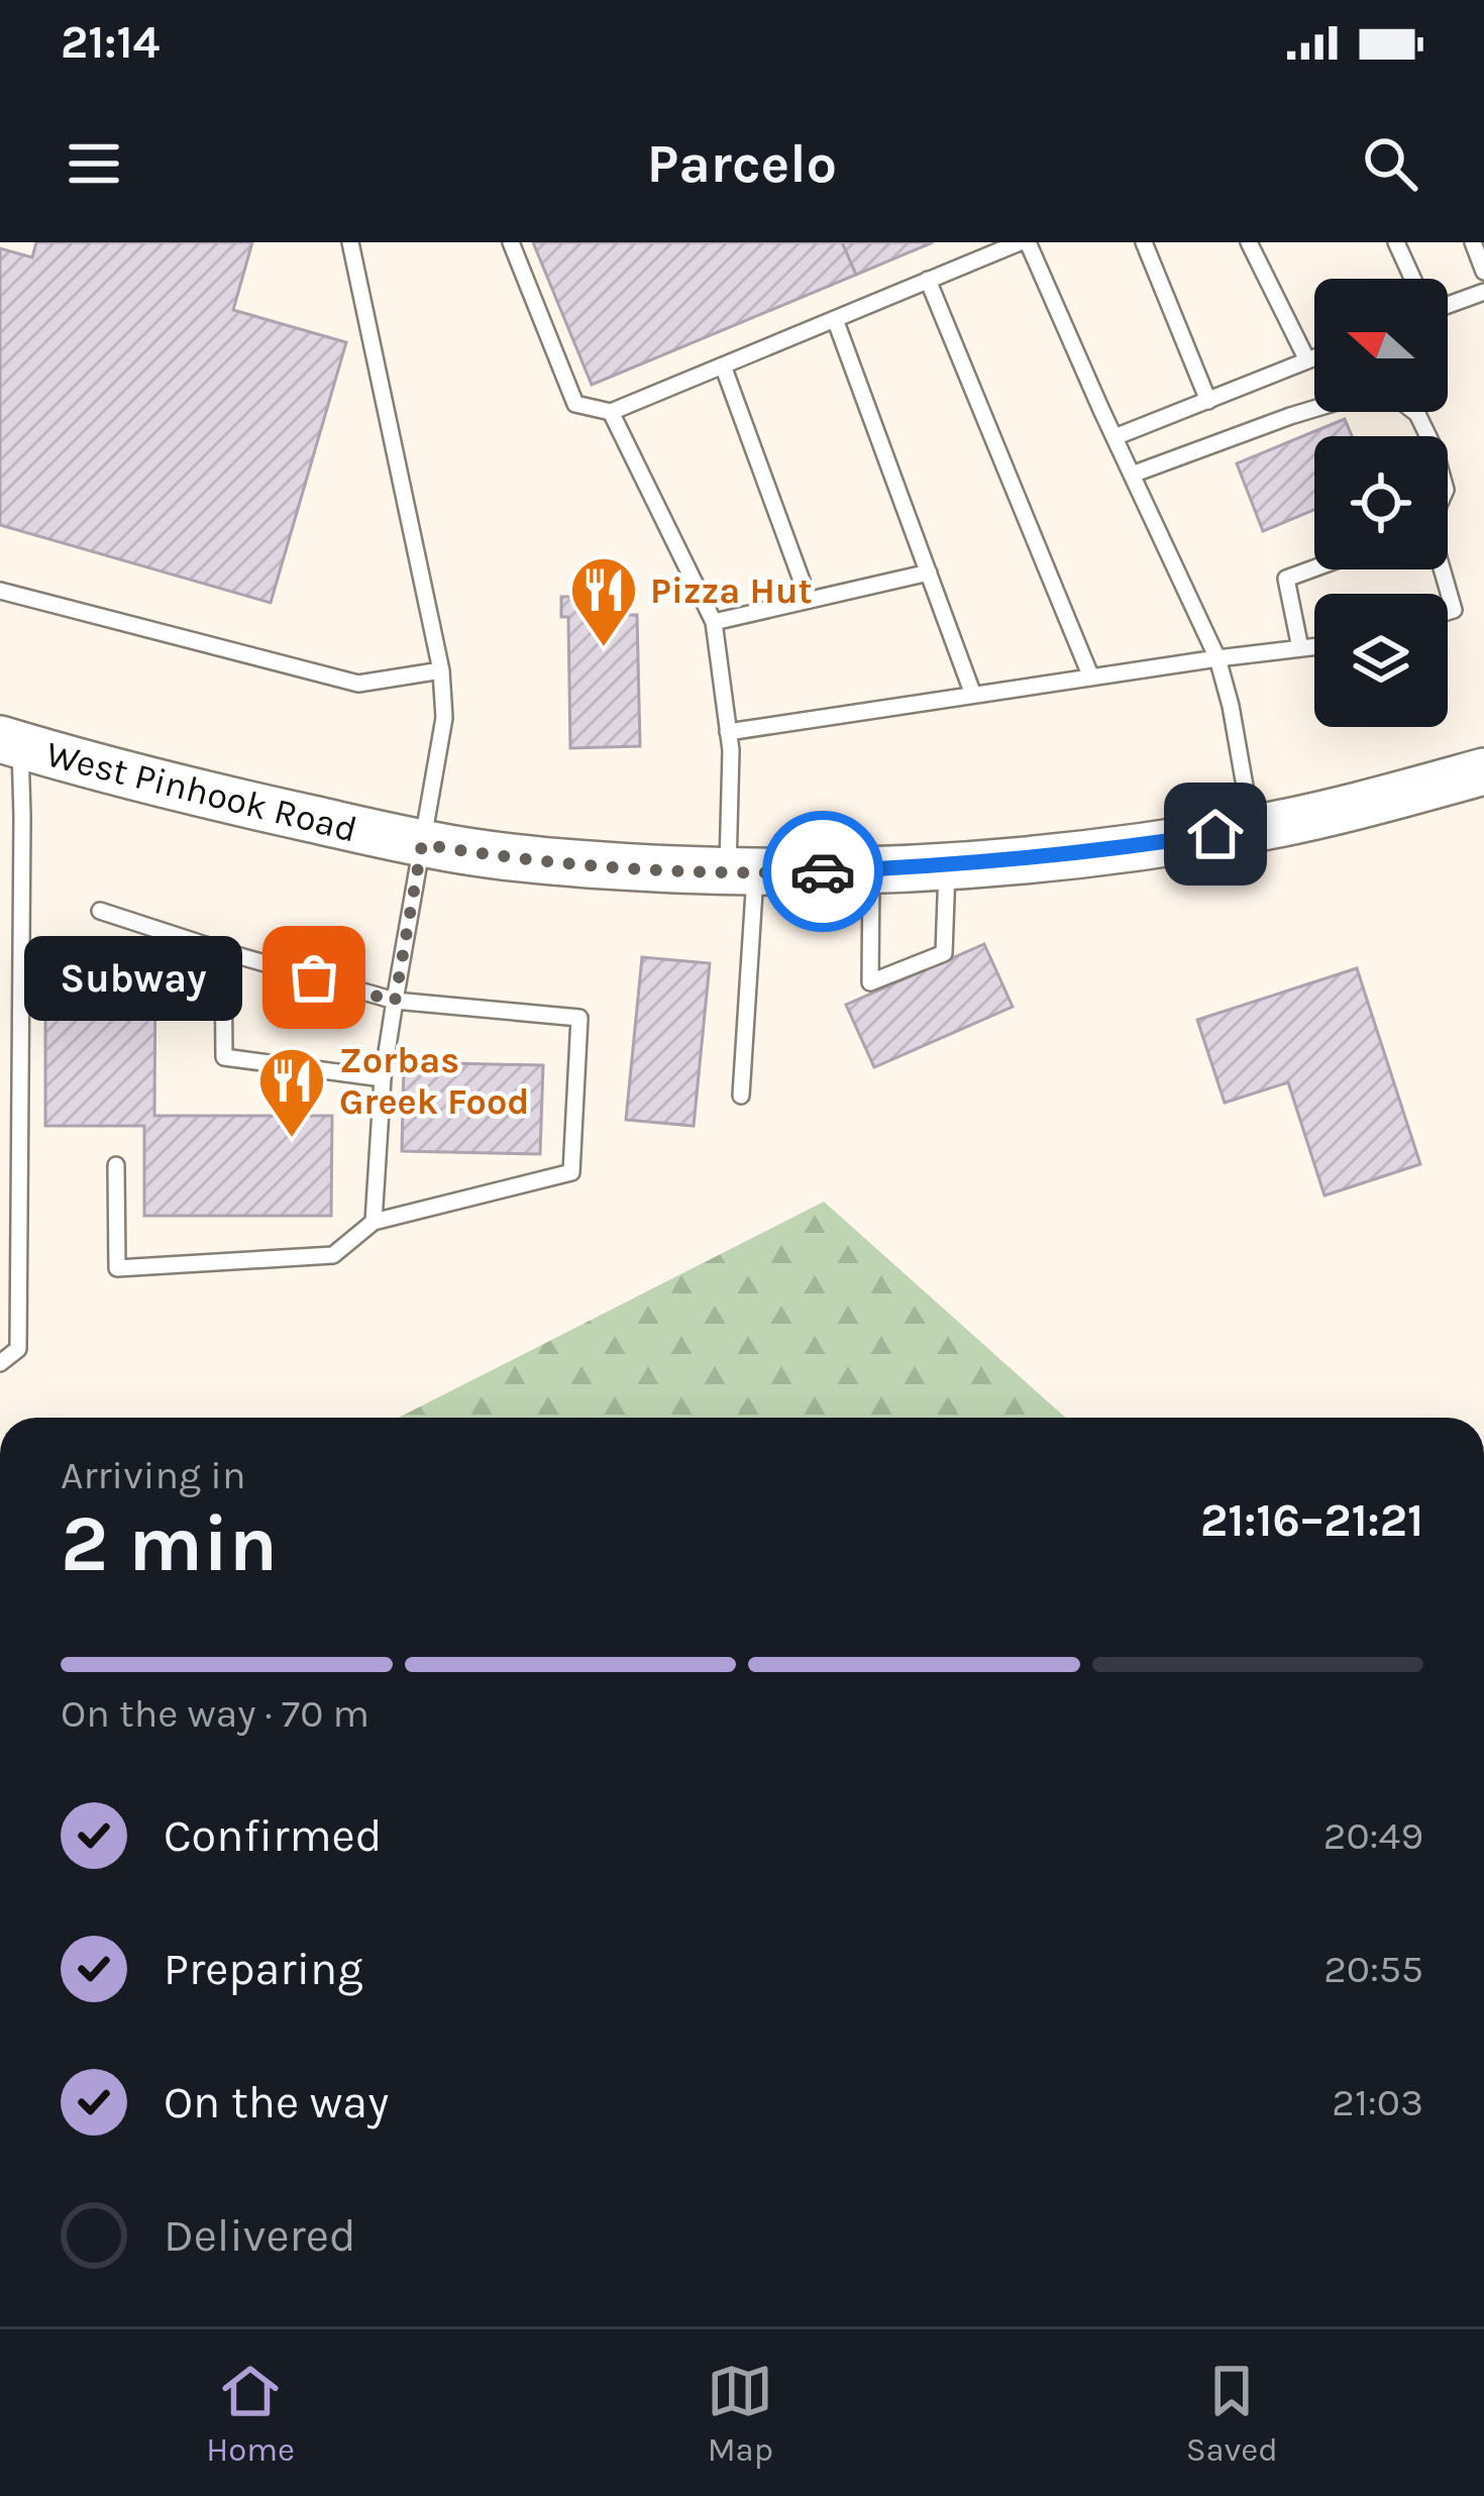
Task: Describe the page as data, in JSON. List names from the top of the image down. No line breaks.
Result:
{"streets":{"main road":["West Pinhook Road"]},"places":{"restaurant":["Pizza Hut","Zorbas Greek Food"],"other":["Subway"]},"north":"left","page":{"status":"21:14","header":"Parcelo","bubble":"Subway","heading":["2 min","Arriving in","21:16–21:21"],"bar":"On the way · 70 m","list":[["Confirmed","20:49"],["Preparing","20:55"],["On the way","21:03"],"Delivered"],"tabs":["Home","Map","Saved"]}}
